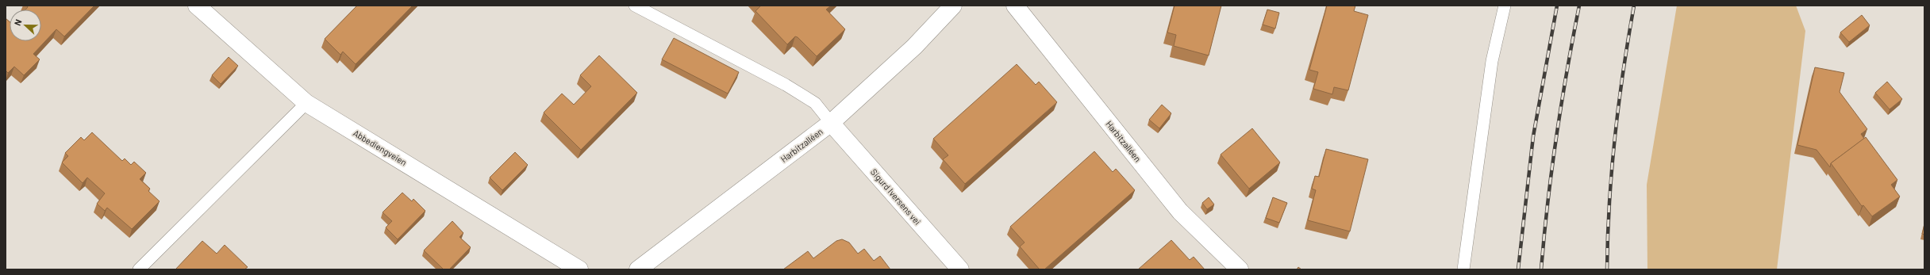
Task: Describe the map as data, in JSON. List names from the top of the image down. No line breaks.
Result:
{"streets":{"street":["Harbitzalléen","Abbediengveien","Sigurd Iversens vei"]},"crossings":[["Harbitzalléen","Sigurd Iversens vei"]],"north":"left"}
